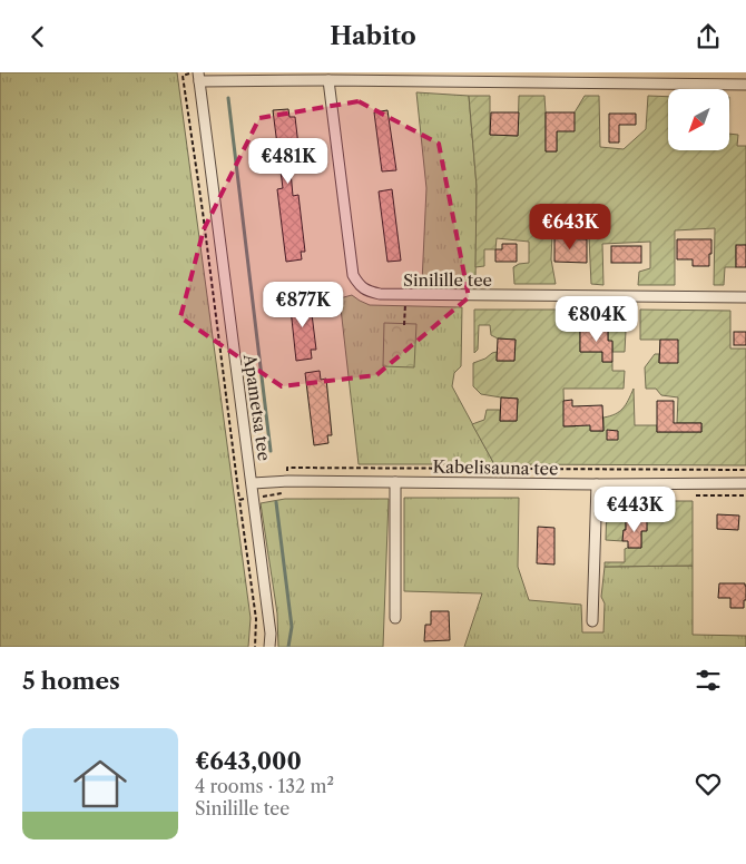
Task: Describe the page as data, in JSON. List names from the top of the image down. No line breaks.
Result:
{"streets":{"street":["Sinilille tee","Apametsa tee","Kabelisauna tee"]},"crossings":[["Apametsa tee","Kabelisauna tee"]],"north":"bottom left","page":{"header":"Habito","price":["€481K","€643K","€877K","€804K","€443K"],"heading":"5 homes","list":[{"name":"€643,000","note":"4 rooms · 132 m² · Sinilille tee"}]}}
